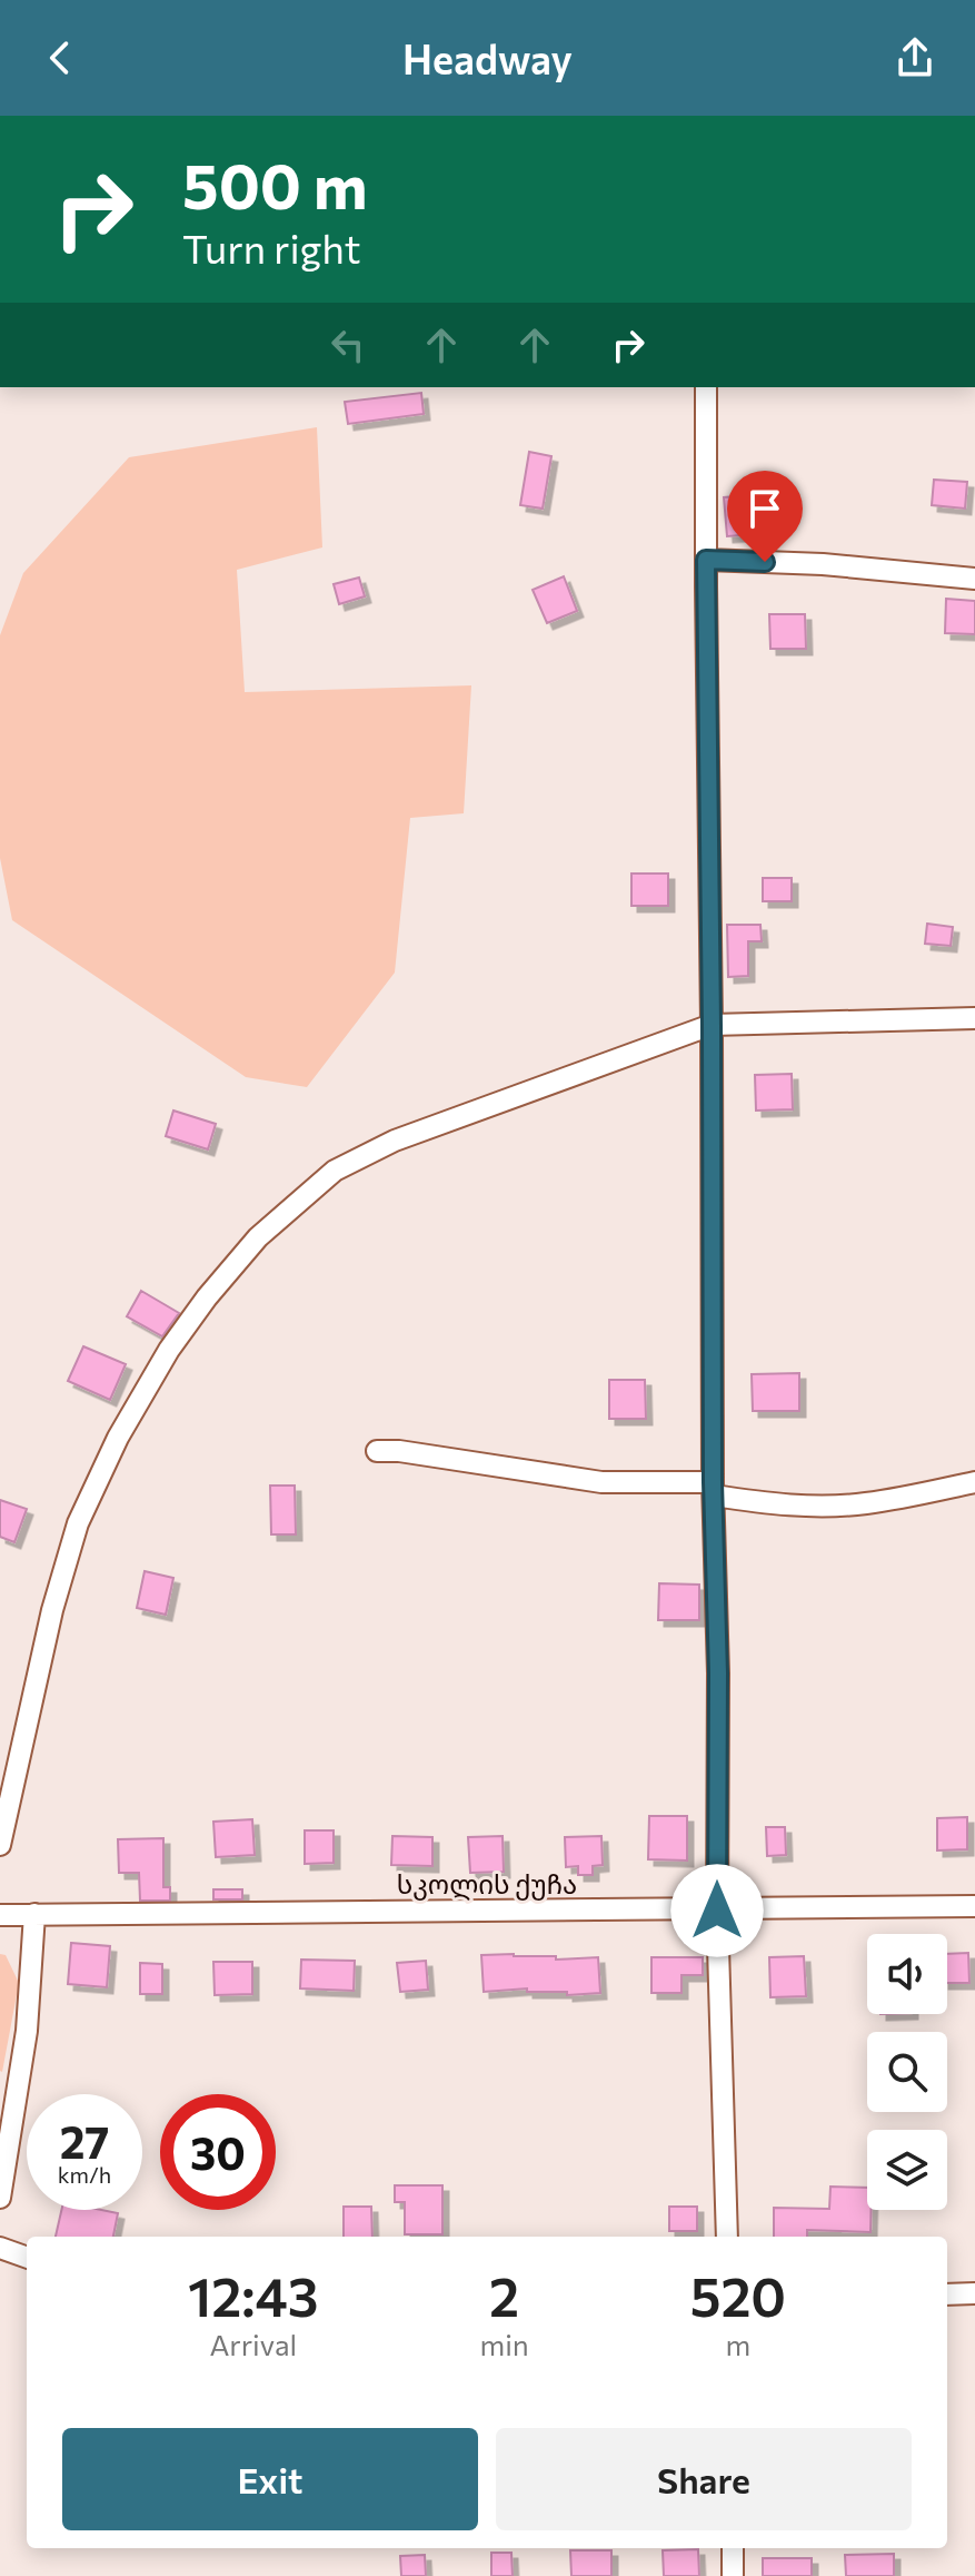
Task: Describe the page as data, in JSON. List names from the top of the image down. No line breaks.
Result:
{"streets":{"street":["სკოლის ქუჩა"]},"page":{"header":"Headway","turn":["500 m","Turn right"],"speed":"27 km/h","limit":"30","eta":["12:43","Arrival","2","min","520","m"],"buttons":["Exit","Share"]}}
